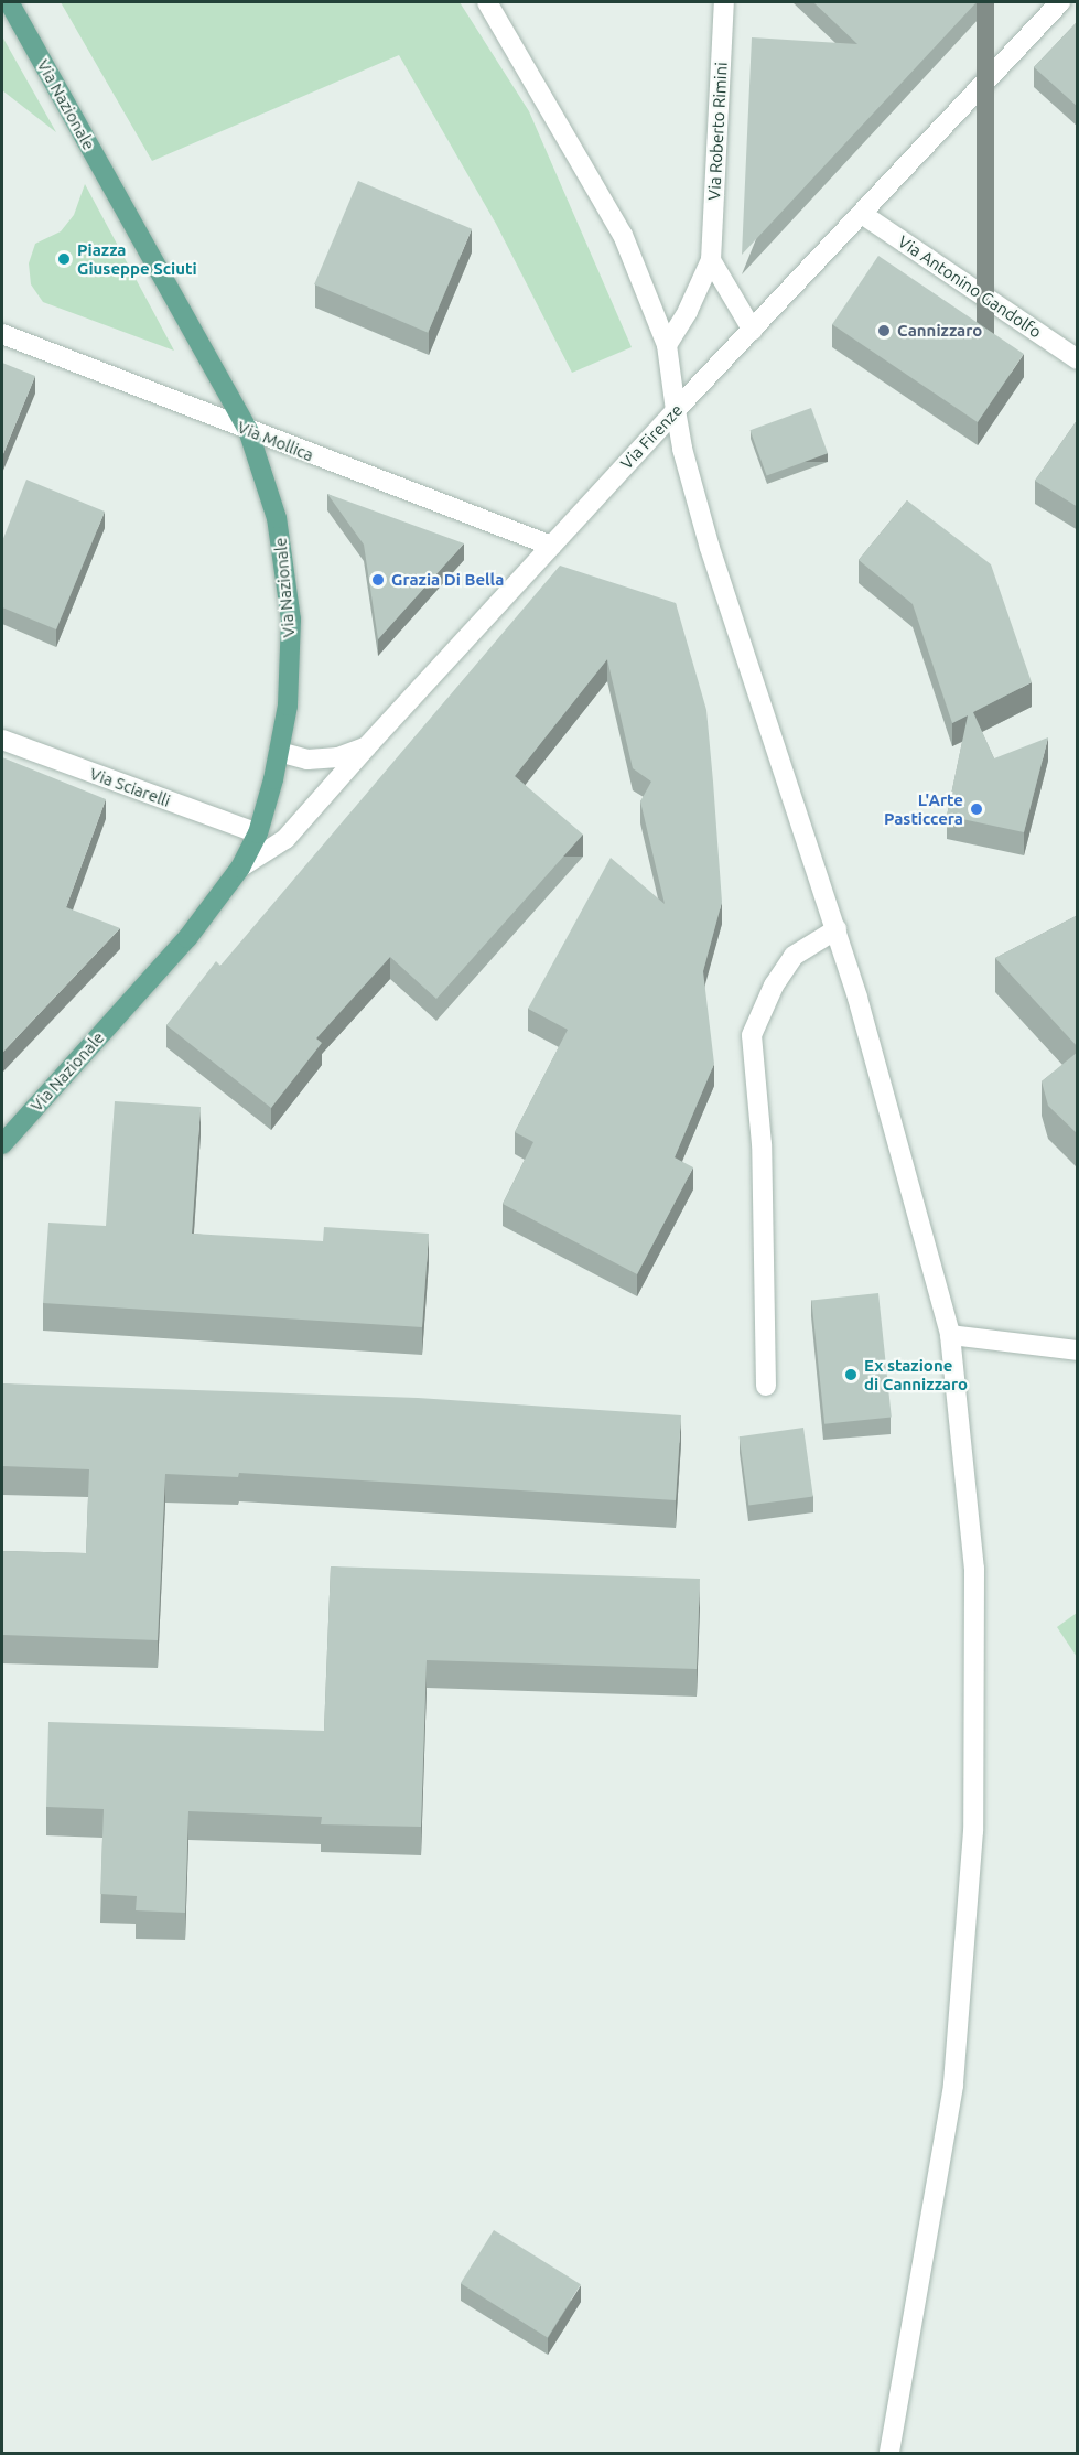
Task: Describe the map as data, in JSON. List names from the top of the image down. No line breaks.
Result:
{"streets":{"main road":["Via Nazionale"],"street":["Via Roberto Rimini","Via Antonino Gandolfo","Via Firenze","Via Mollica","Via Sciarelli"]},"crossings":[["Via Nazionale","Via Firenze"],["Via Nazionale","Via Mollica"],["Via Nazionale","Via Sciarelli"],["Via Antonino Gandolfo","Via Firenze"],["Via Firenze","Via Mollica"]],"places":["Piazza Giuseppe Sciuti","Cannizzaro","Grazia Di Bella","L'Arte Pasticcera","Ex stazione di Cannizzaro"]}
